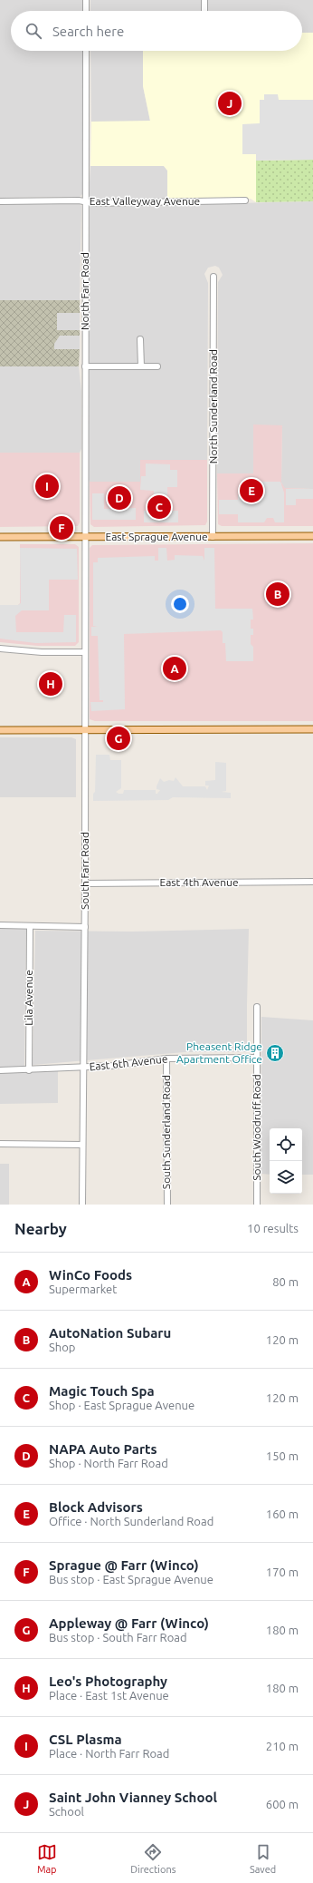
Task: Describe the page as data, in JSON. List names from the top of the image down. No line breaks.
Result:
{"streets":{"main road":["East Sprague Avenue"],"street":["East Valleyway Avenue","North Farr Road","North Sunderland Road","South Farr Road","East 4th Avenue","Lila Avenue","East 6th Avenue","South Woodruff Road","South Sunderland Road"]},"crossings":[["East Valleyway Avenue","North Farr Road"],["North Farr Road","East Sprague Avenue"],["North Farr Road","South Farr Road"],["North Sunderland Road","East Sprague Avenue"],["East Sprague Avenue","South Farr Road"],["South Farr Road","East 4th Avenue"],["South Farr Road","East 6th Avenue"],["Lila Avenue","East 6th Avenue"],["East 6th Avenue","South Woodruff Road"],["East 6th Avenue","South Sunderland Road"]],"places":{"building":["Pheasent Ridge Apartment Office"]},"page":{"search":"Search here","pins":["J","I","E","D","C","F","B","A","H","G"],"heading":["Nearby","10 results"],"list":[{"mark":"A","name":"WinCo Foods","note":"Supermarket","value":"80 m"},{"mark":"B","name":"AutoNation Subaru","note":"Shop","value":"120 m"},{"mark":"C","name":"Magic Touch Spa","note":"Shop · East Sprague Avenue","value":"120 m"},{"mark":"D","name":"NAPA Auto Parts","note":"Shop · North Farr Road","value":"150 m"},{"mark":"E","name":"Block Advisors","note":"Office · North Sunderland Road","value":"160 m"},{"mark":"F","name":"Sprague @ Farr (Winco)","note":"Bus stop · East Sprague Avenue","value":"170 m"},{"mark":"G","name":"Appleway @ Farr (Winco)","note":"Bus stop · South Farr Road","value":"180 m"},{"mark":"H","name":"Leo's Photography","note":"Place · East 1st Avenue","value":"180 m"},{"mark":"I","name":"CSL Plasma","note":"Place · North Farr Road","value":"210 m"},{"mark":"J","name":"Saint John Vianney School","note":"School","value":"600 m"}],"nav":["Map","Directions","Saved"]}}
